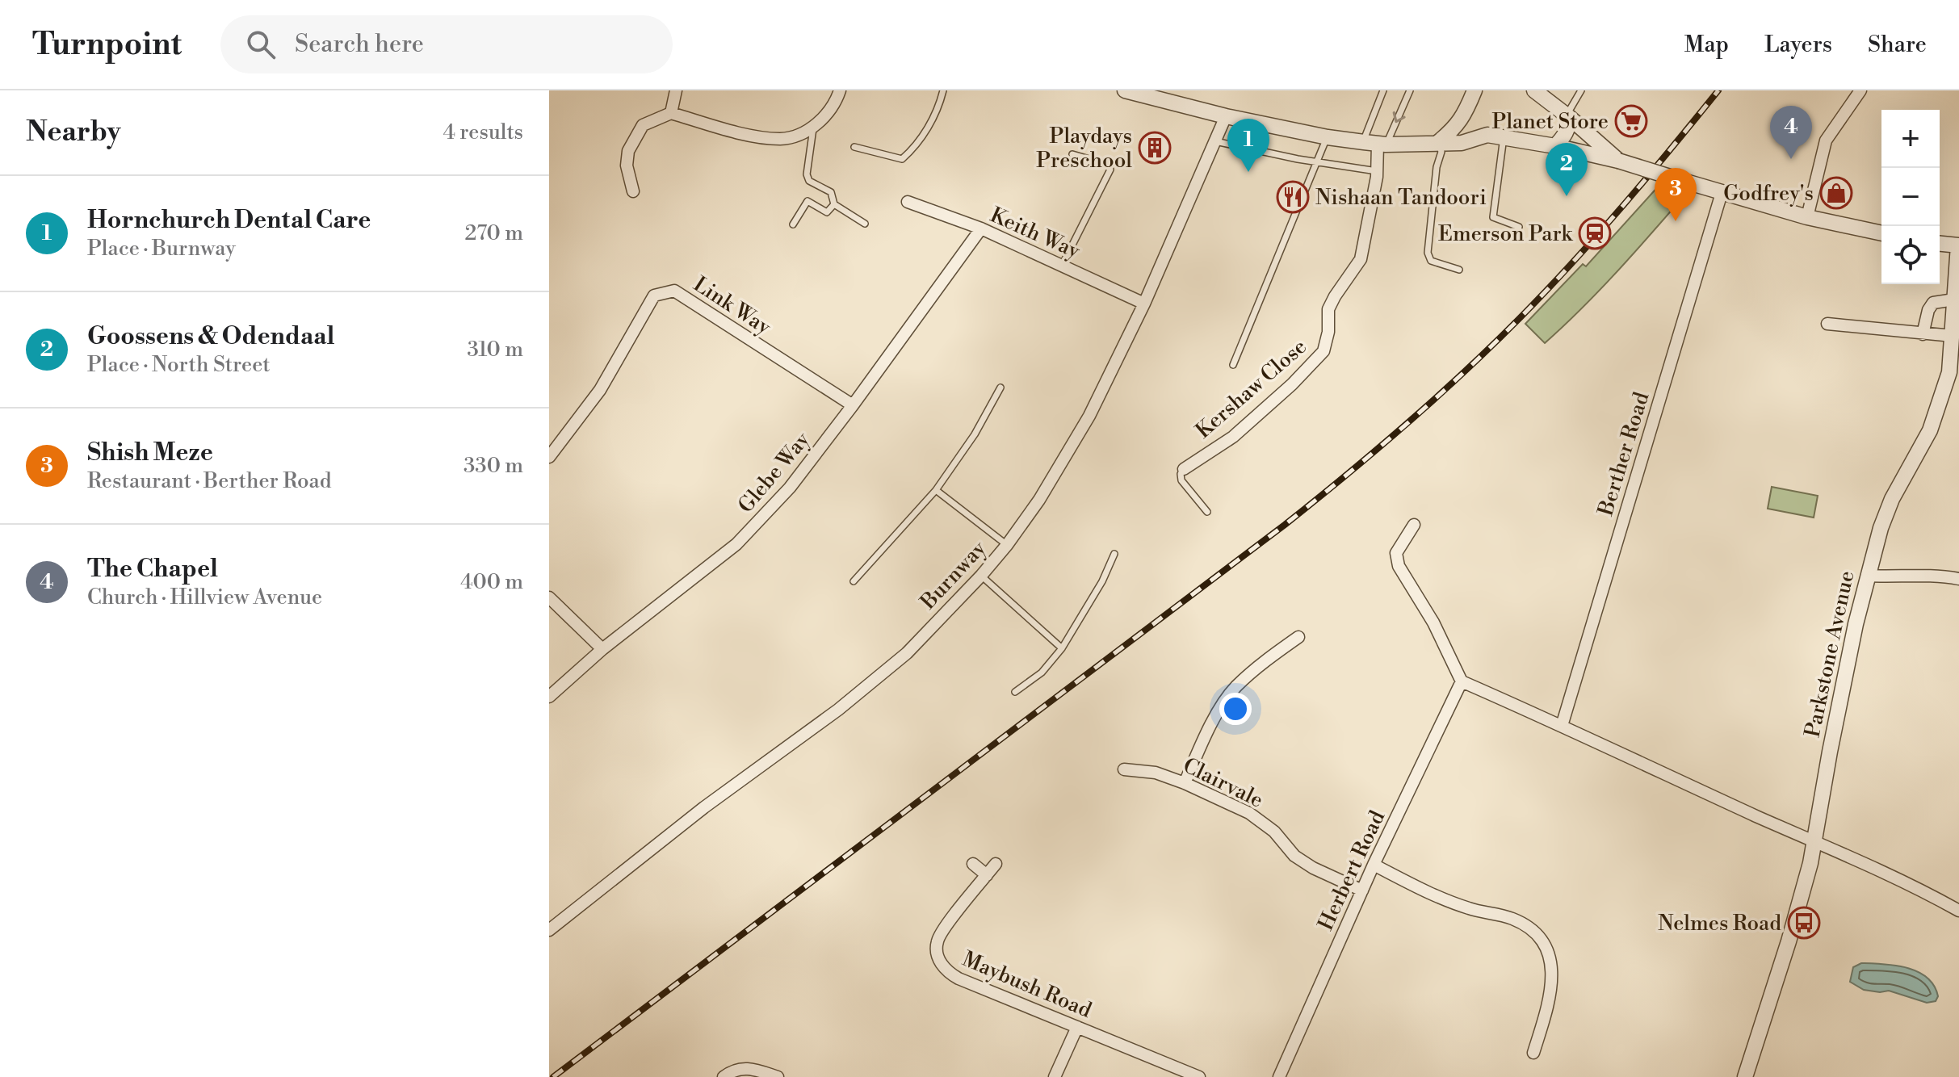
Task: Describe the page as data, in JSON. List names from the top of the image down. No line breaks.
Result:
{"streets":{"street":["Keith Way","Link Way","Kershaw Close","Berther Road","Glebe Way","Burnway","Parkstone Avenue","Clairvale","Herbert Road","Maybush Road"]},"crossings":[["Keith Way","Glebe Way"],["Keith Way","Burnway"],["Link Way","Glebe Way"],["Clairvale","Herbert Road"]],"places":{"supermarket":["Planet Store"],"building":["Playdays Preschool"],"shop":["Godfrey's"],"restaurant":["Nishaan Tandoori"],"station":["Emerson Park"],"bus stop":["Nelmes Road"]},"page":{"header":"Turnpoint","search":"Search here","nav":["Map","Layers","Share"],"heading":["Nearby","4 results"],"pins":["4","1","2","3"],"map_buttons":["+","−"],"list":[{"mark":"1","name":"Hornchurch Dental Care","note":"Place · Burnway","value":"270 m"},{"mark":"2","name":"Goossens & Odendaal","note":"Place · North Street","value":"310 m"},{"mark":"3","name":"Shish Meze","note":"Restaurant · Berther Road","value":"330 m"},{"mark":"4","name":"The Chapel","note":"Church · Hillview Avenue","value":"400 m"}]}}
